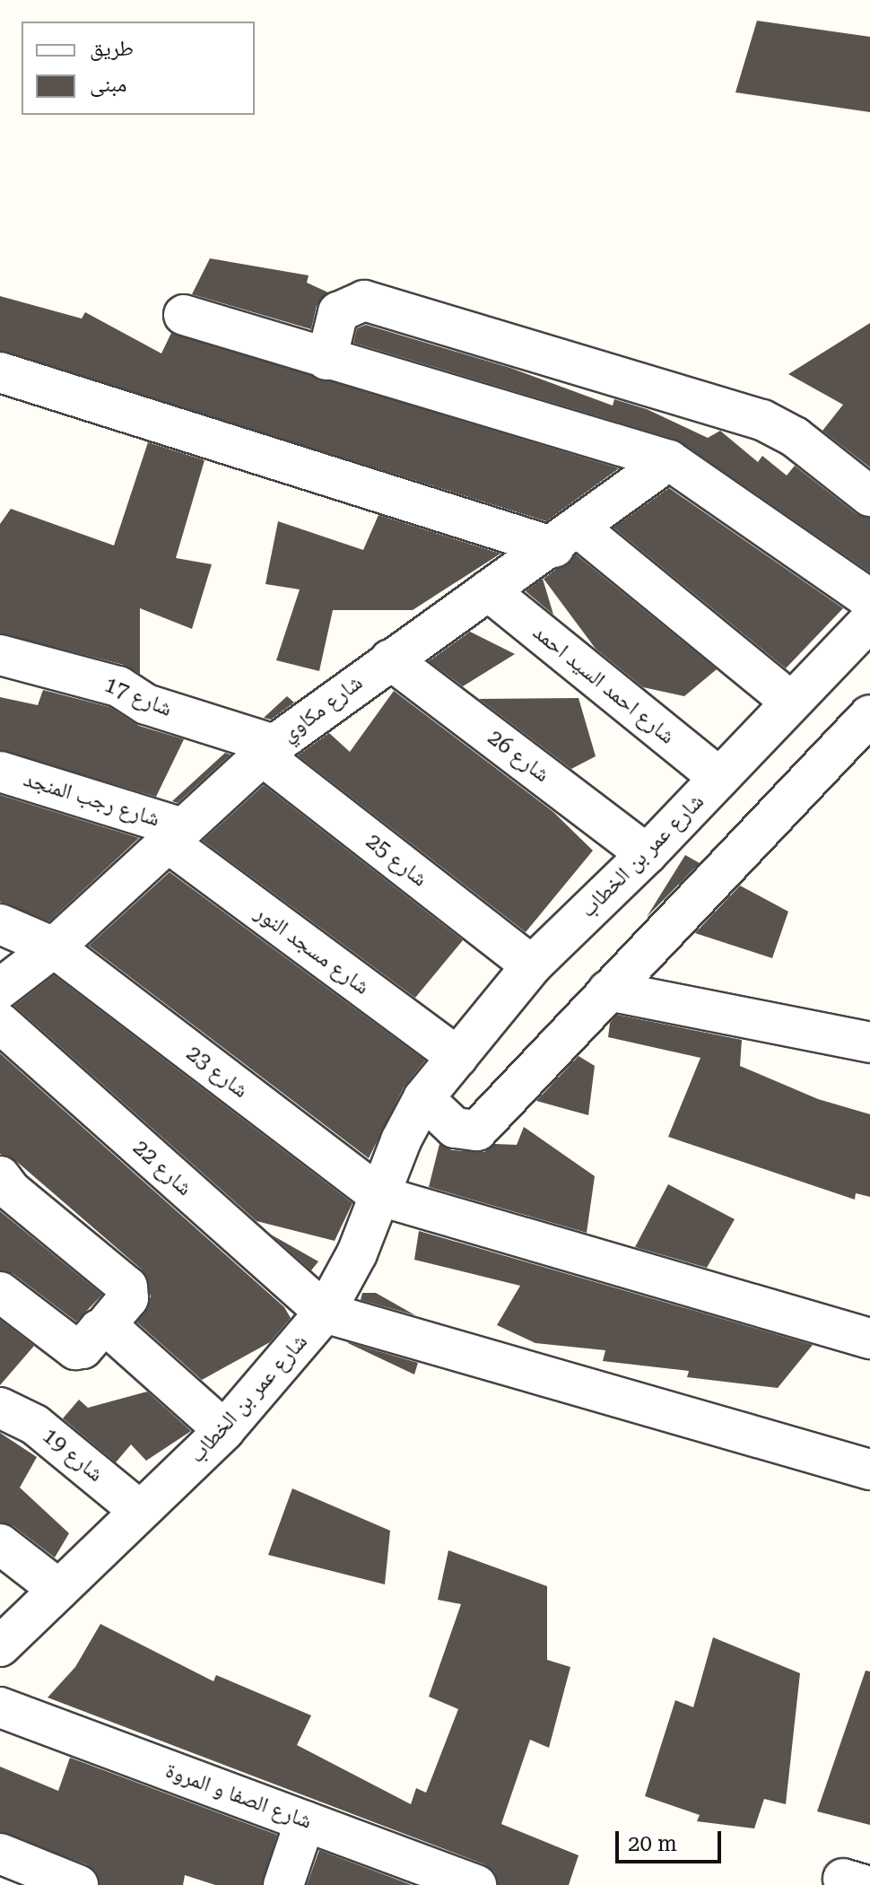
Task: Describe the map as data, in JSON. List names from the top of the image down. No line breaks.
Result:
{"streets":{"street":["شارع احمد السيد احمد","شارع 17","شارع مكاوي","شارع 26","شارع رجب المنجد","شارع عمر بن الخطاب","شارع 25","شارع مسجد النور","شارع 23","شارع 22","شارع 19","شارع الصفا و المروة"]},"crossings":[["شارع احمد السيد احمد","شارع مكاوي"],["شارع احمد السيد احمد","شارع عمر بن الخطاب"],["شارع 17","شارع مكاوي"],["شارع 17","شارع 25"],["شارع مكاوي","شارع 26"],["شارع مكاوي","شارع رجب المنجد"],["شارع مكاوي","شارع 25"],["شارع مكاوي","شارع مسجد النور"],["شارع مكاوي","شارع 23"],["شارع 26","شارع عمر بن الخطاب"],["شارع رجب المنجد","شارع مسجد النور"],["شارع عمر بن الخطاب","شارع 25"],["شارع عمر بن الخطاب","شارع مسجد النور"],["شارع عمر بن الخطاب","شارع 23"],["شارع عمر بن الخطاب","شارع 22"],["شارع عمر بن الخطاب","شارع 19"]],"legend":["طريق","مبنى"],"scale_bar":"20 m"}
